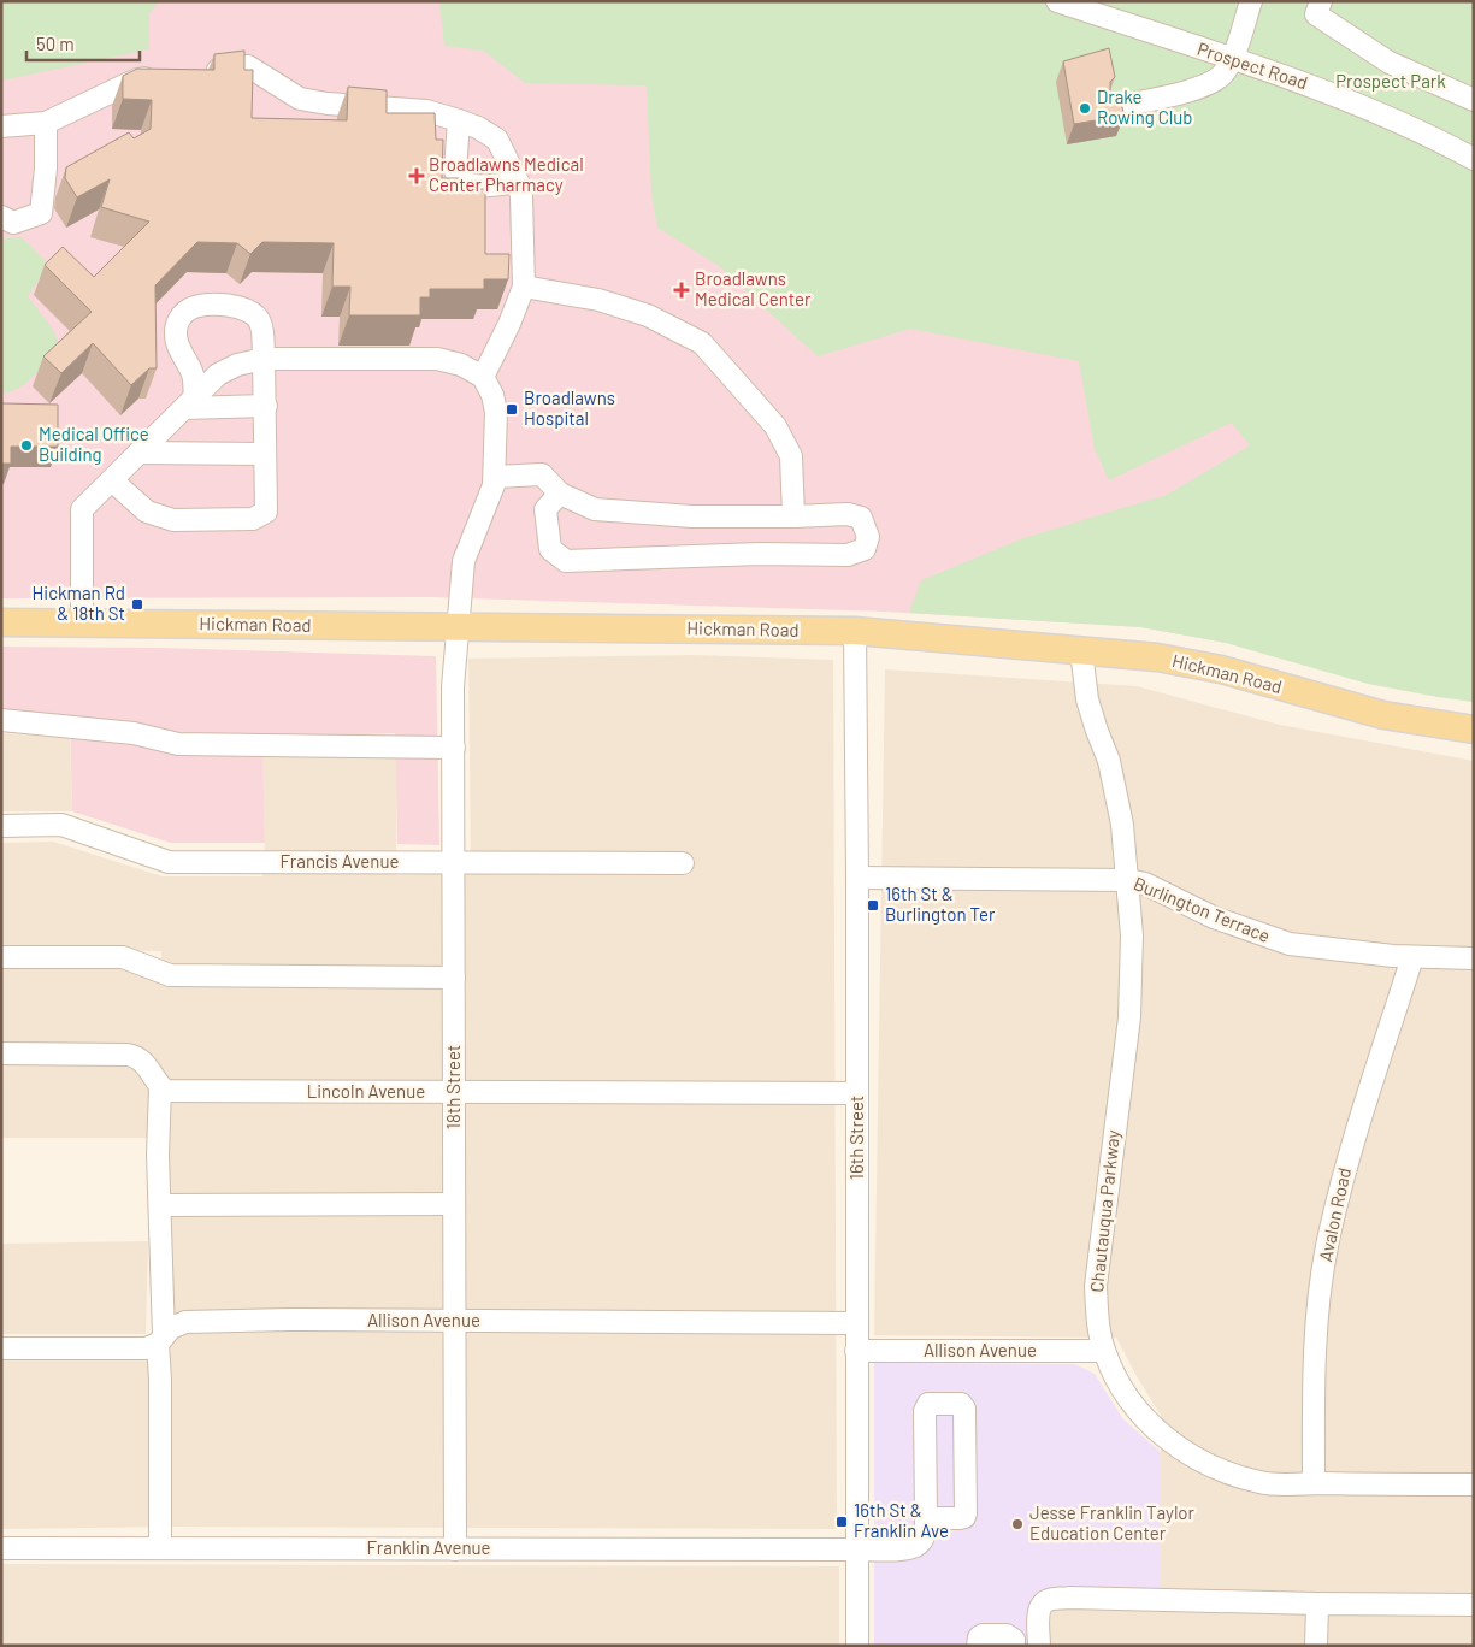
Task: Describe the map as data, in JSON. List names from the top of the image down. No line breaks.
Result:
{"streets":{"main road":["Hickman Road"],"street":["Prospect Road","Francis Avenue","Burlington Terrace","18th Street","Lincoln Avenue","16th Street","Chautauqua Parkway","Avalon Road","Allison Avenue","Franklin Avenue"]},"crossings":[["Hickman Road","18th Street"],["Hickman Road","16th Street"],["Hickman Road","Chautauqua Parkway"],["Francis Avenue","18th Street"],["Burlington Terrace","16th Street"],["Burlington Terrace","Chautauqua Parkway"],["Burlington Terrace","Avalon Road"],["18th Street","Lincoln Avenue"],["18th Street","Allison Avenue"],["18th Street","Franklin Avenue"],["Lincoln Avenue","16th Street"],["16th Street","Allison Avenue"],["16th Street","Franklin Avenue"],["Chautauqua Parkway","Avalon Road"],["Chautauqua Parkway","Allison Avenue"]],"parks":["Prospect Park"],"places":{"other":["Drake Rowing Club","Medical Office Building","Jesse Franklin Taylor Education Center"],"health":["Broadlawns Medical Center Pharmacy","Broadlawns Medical Center"],"transit":["Broadlawns Hospital","Hickman Rd & 18th St","16th St & Burlington Ter","16th St & Franklin Ave"]},"scale_bar":"50 m"}
